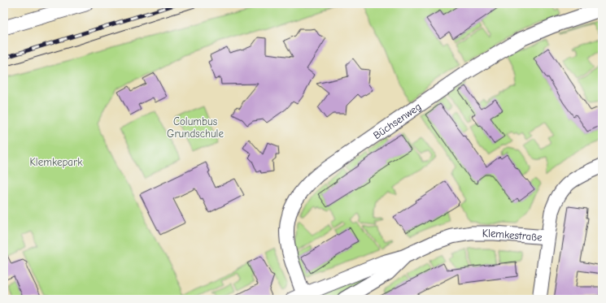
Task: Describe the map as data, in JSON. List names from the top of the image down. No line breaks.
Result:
{"streets":{"street":["Büchsenweg","Klemkestraße"]},"crossings":[["Büchsenweg","Klemkestraße"]],"parks":["Columbus Grundschule","Klemkepark"]}
